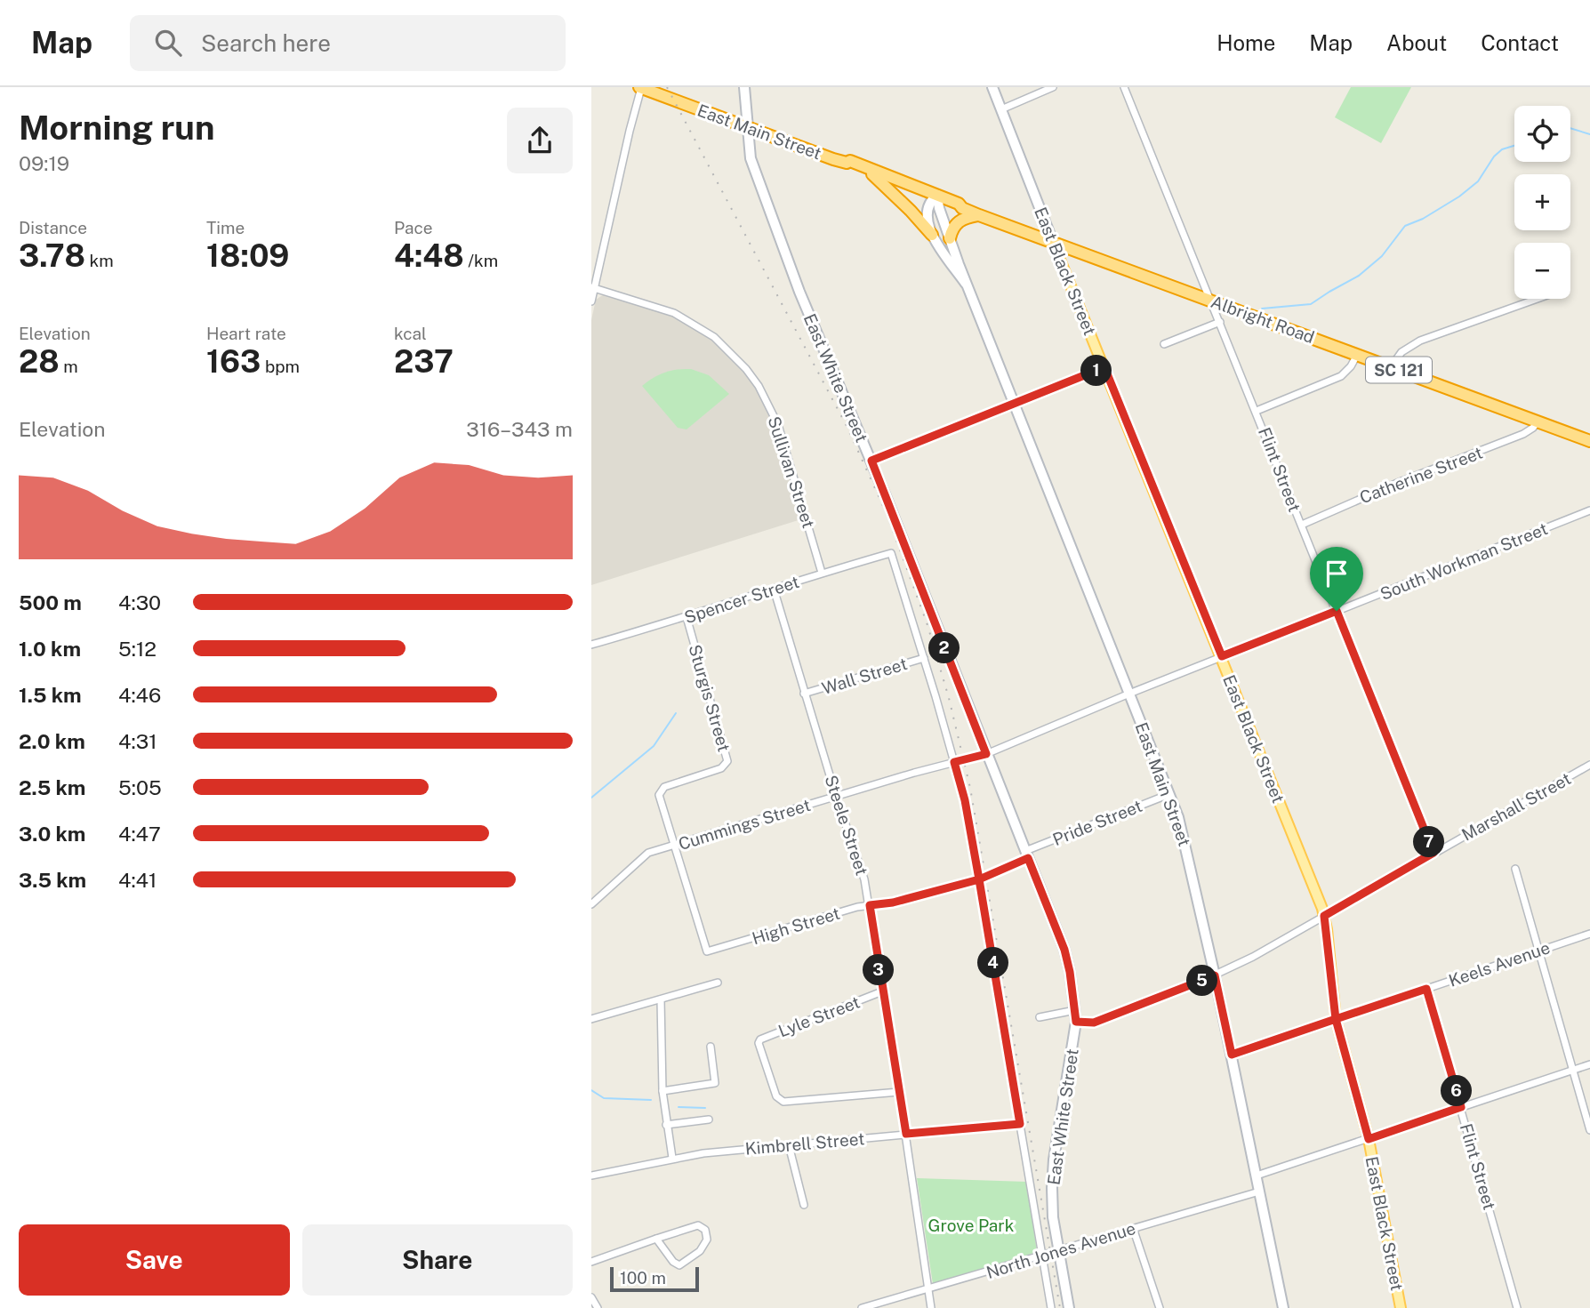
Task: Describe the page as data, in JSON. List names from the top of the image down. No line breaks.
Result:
{"streets":{"highway":["East Main Street","Albright Road","SC 121"],"main road":["East Black Street"],"street":["East White Street","Flint Street","Sullivan Street","Catherine Street","South Workman Street","Spencer Street","Wall Street","Sturgis Street","Marshall Street","Pride Street","Cummings Street","Steele Street","High Street","Keels Avenue","Lyle Street","Kimbrell Street","North Jones Avenue"]},"crossings":[["East Main Street","Albright Road"],["East Main Street","East White Street"],["East Main Street","South Workman Street"],["East Main Street","Marshall Street"],["East Main Street","Pride Street"],["East Main Street","Keels Avenue"],["East Main Street","North Jones Avenue"],["East Black Street","Albright Road"],["East Black Street","South Workman Street"],["East Black Street","Marshall Street"],["East Black Street","Keels Avenue"],["Albright Road","Flint Street"],["Albright Road","Catherine Street"],["East White Street","South Workman Street"],["East White Street","Marshall Street"],["East White Street","Pride Street"],["East White Street","Cummings Street"],["East White Street","High Street"],["East White Street","North Jones Avenue"],["Flint Street","Catherine Street"],["Flint Street","South Workman Street"],["Flint Street","Marshall Street"],["Flint Street","Keels Avenue"],["Sullivan Street","Spencer Street"],["South Workman Street","Cummings Street"],["Spencer Street","Wall Street"],["Spencer Street","Sturgis Street"],["Spencer Street","Steele Street"],["Wall Street","Steele Street"],["Sturgis Street","Cummings Street"],["Sturgis Street","High Street"],["Pride Street","High Street"],["Cummings Street","Steele Street"],["Steele Street","High Street"],["Steele Street","Lyle Street"],["Steele Street","Kimbrell Street"],["Steele Street","North Jones Avenue"]],"parks":["Grove Park"],"scale_bar":"100 m","page":{"header":"Map","search":"Search here","nav":["Home","Map","About","Contact"],"heading":["Morning run","09:19"],"map_buttons":["+","−"],"stats":[["Distance","3.78 km"],["Time","18:09"],["Pace","4:48 /km"],["Elevation","28 m"],["Heart rate","163 bpm"],["kcal","237"]],"pins":["1","2","7","4","3","5","6"],"chart":["Elevation","316–343 m"],"list":[{"name":"500 m","note":"4:30"},{"name":"1.0 km","note":"5:12"},{"name":"1.5 km","note":"4:46"},{"name":"2.0 km","note":"4:31"},{"name":"2.5 km","note":"5:05"},{"name":"3.0 km","note":"4:47"},{"name":"3.5 km","note":"4:41"}],"buttons":["Save","Share"],"scale":"100 m"}}
